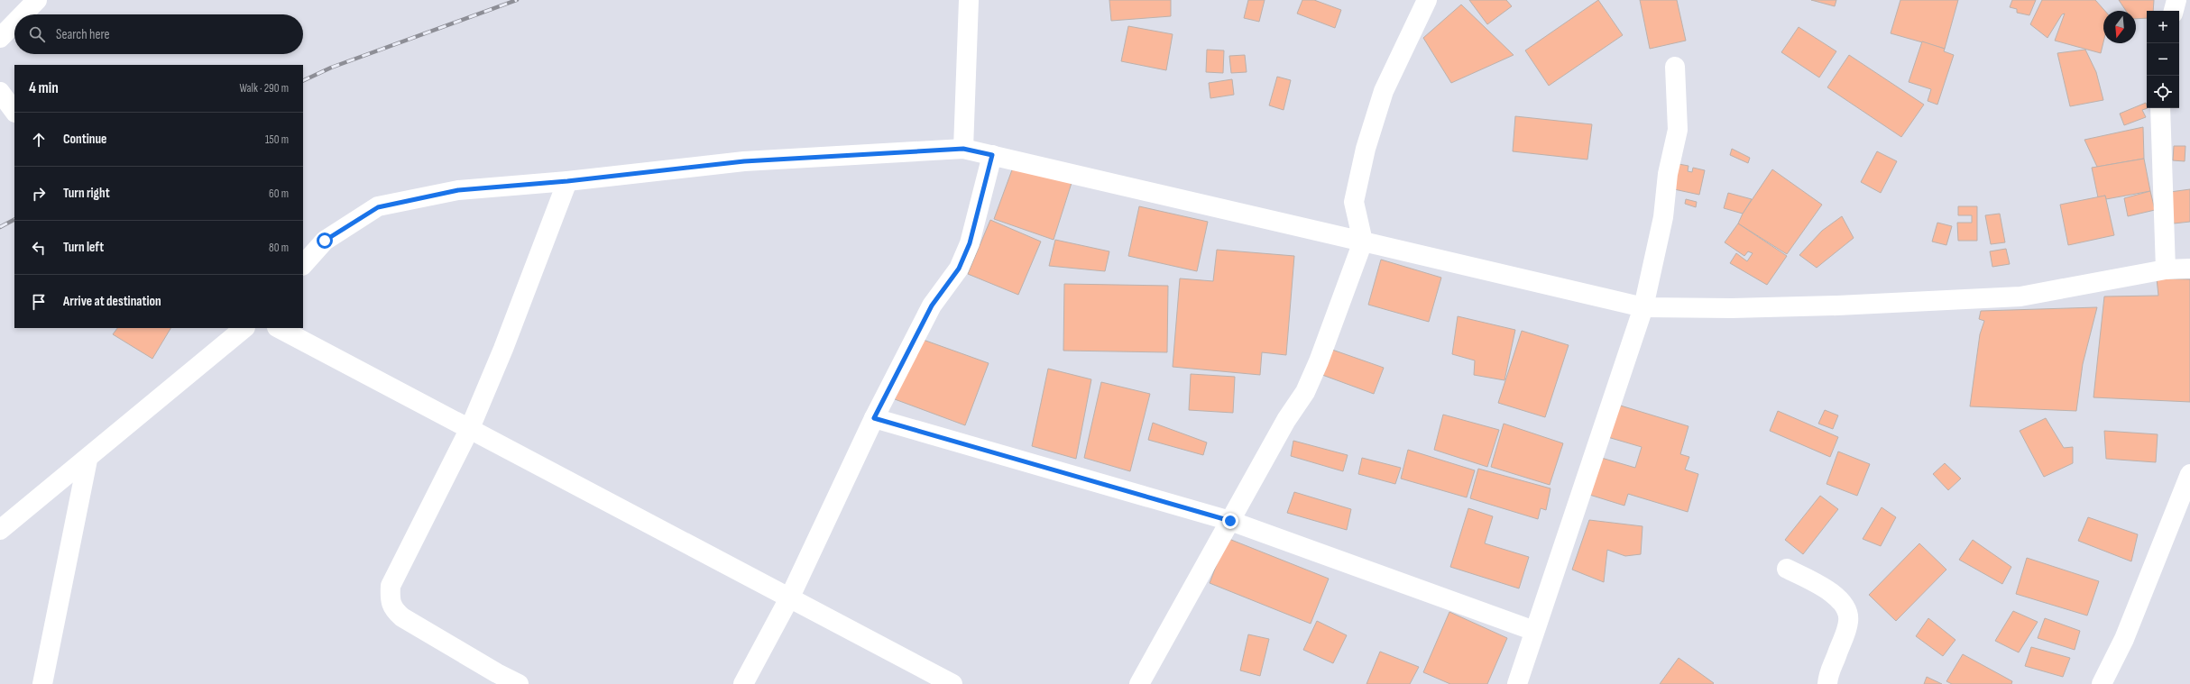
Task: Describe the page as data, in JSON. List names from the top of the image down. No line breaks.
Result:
{"north":"bottom","page":{"map_buttons":["+","−"],"search":"Search here","heading":["4 min","Walk · 290 m"],"list":[["Continue","150 m"],["Turn right","60 m"],["Turn left","80 m"],"Arrive at destination"]}}
